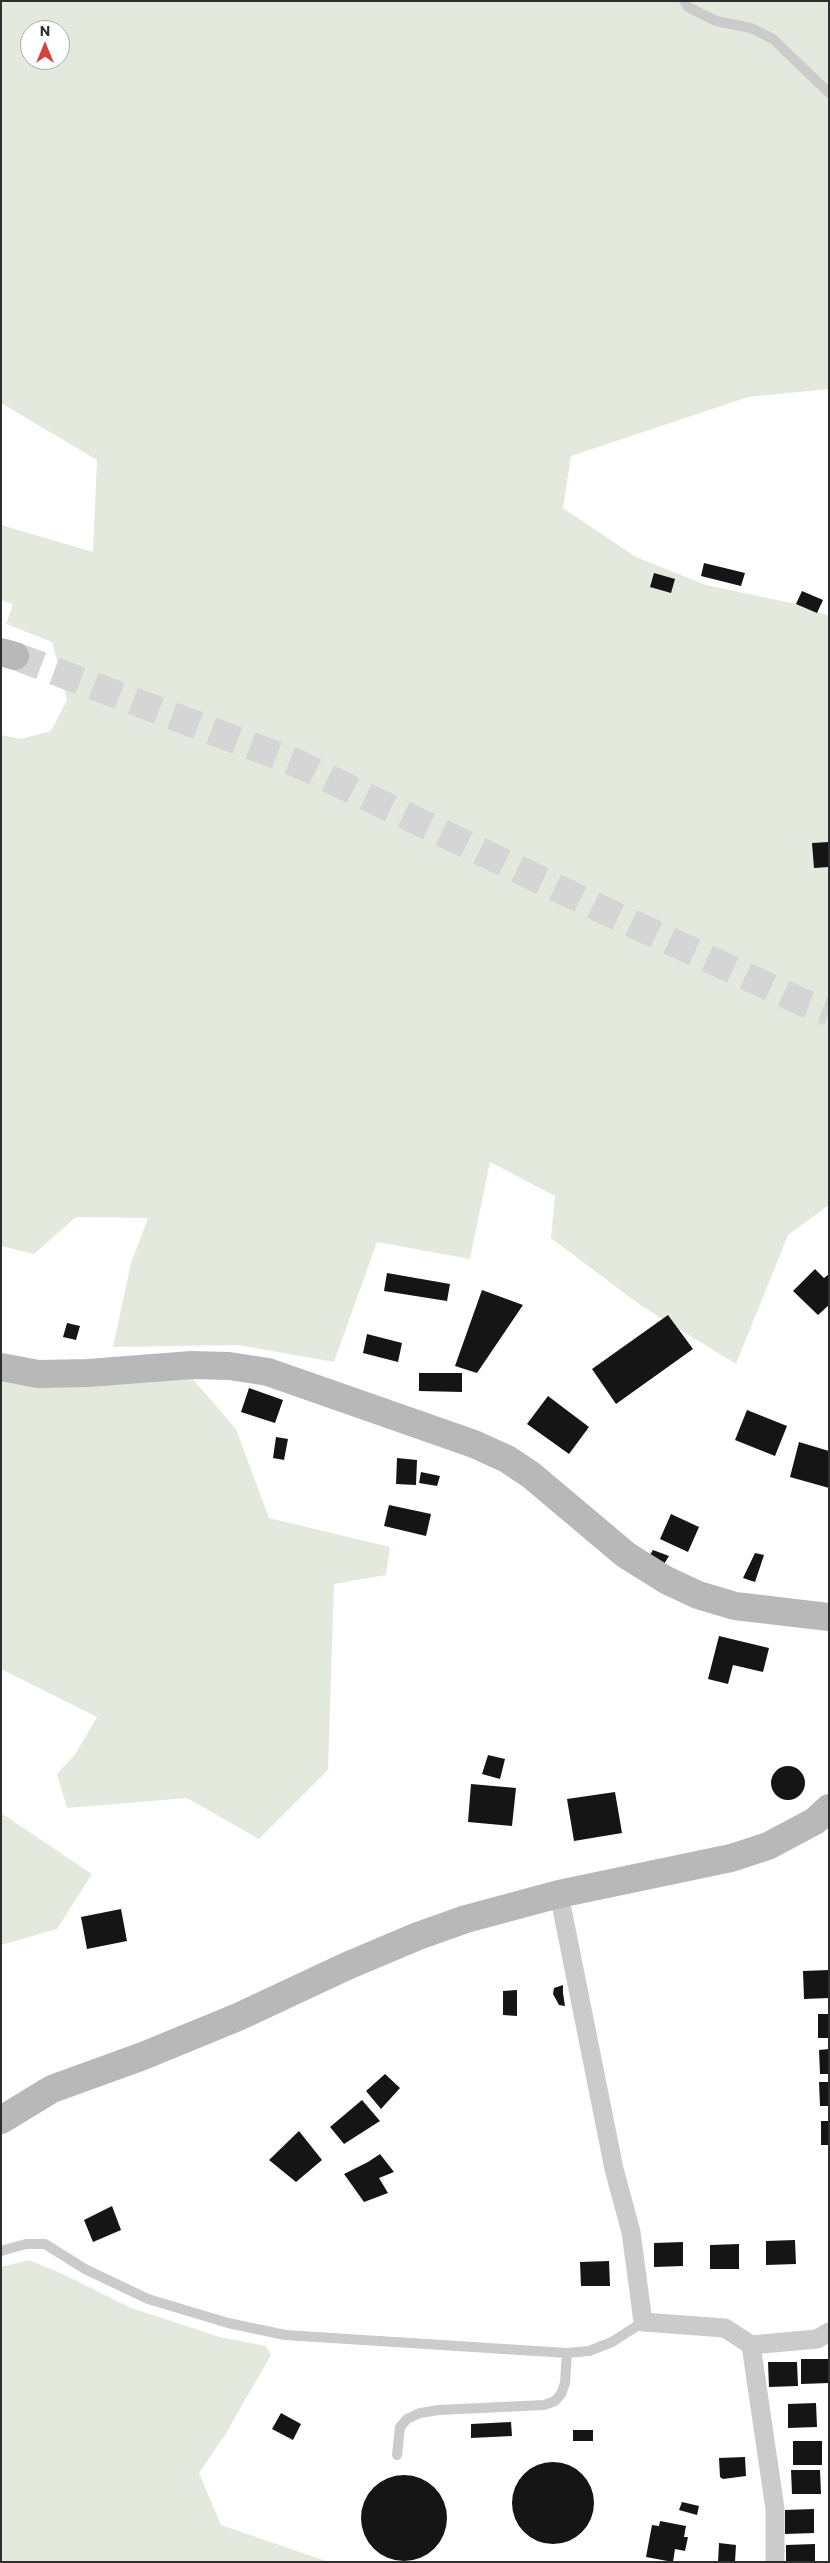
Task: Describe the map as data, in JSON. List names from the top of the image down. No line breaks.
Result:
{"north":"top"}
